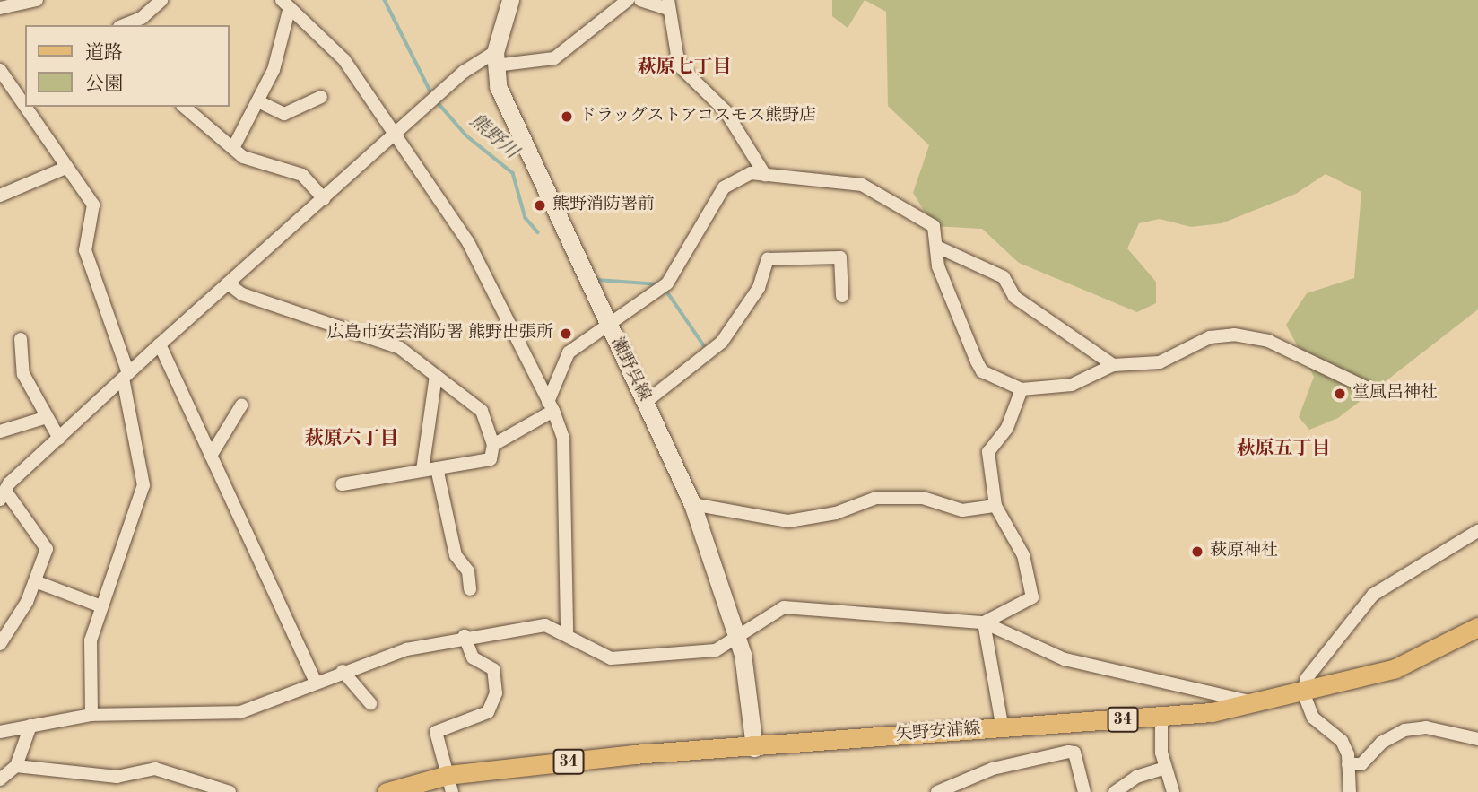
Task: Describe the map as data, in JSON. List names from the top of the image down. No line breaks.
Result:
{"streets":{"main road":["瀬野呉線","34","矢野安浦線"]},"crossings":[["瀬野呉線","矢野安浦線"]],"districts":["萩原七丁目","萩原六丁目","萩原五丁目"],"water":["熊野川"],"places":["ドラッグストアコスモス熊野店","熊野消防署前","広島市安芸消防署 熊野出張所","堂風呂神社","萩原神社"],"legend":["道路","公園"]}
